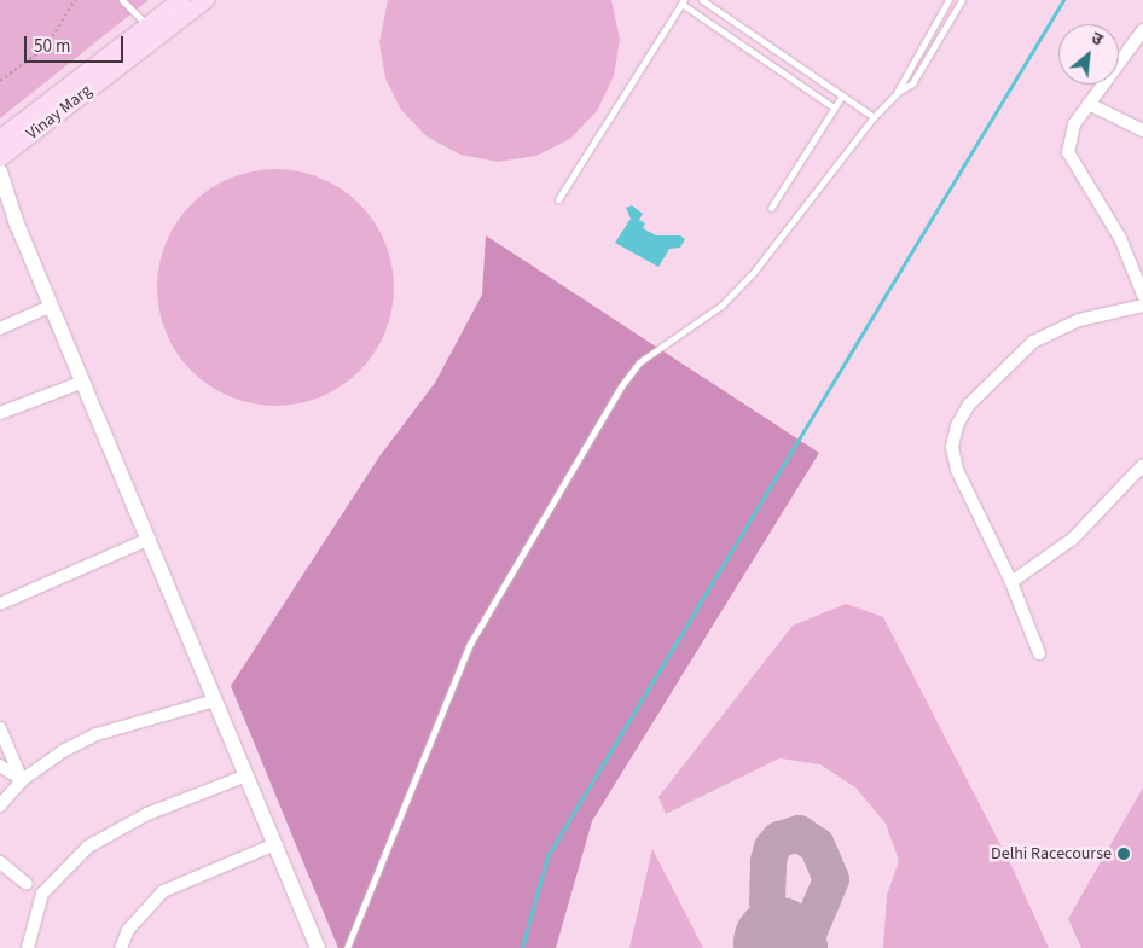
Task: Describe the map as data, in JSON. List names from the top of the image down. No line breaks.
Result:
{"streets":{"main road":["Vinay Marg"]},"places":["Delhi Racecourse"],"scale_bar":"50 m","north":"top right"}
